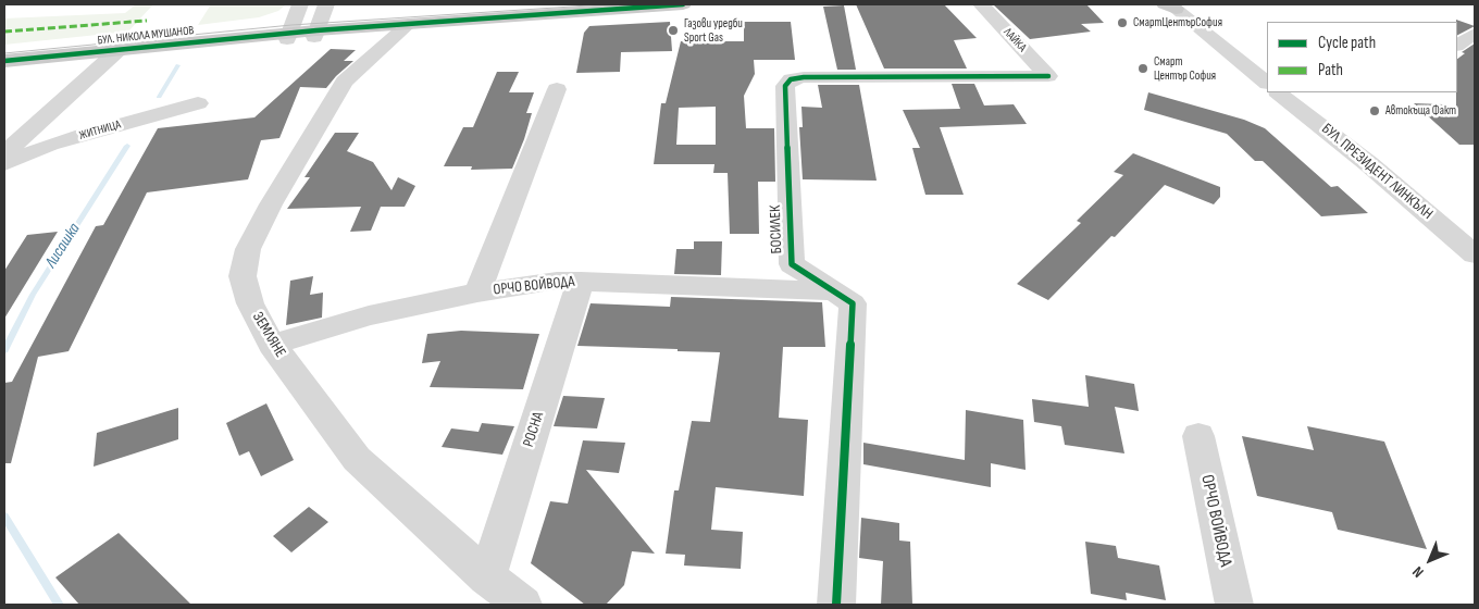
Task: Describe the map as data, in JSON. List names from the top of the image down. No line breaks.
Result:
{"streets":{"main road":["БУЛ. НИКОЛА МУШАНОВ"],"street":["ЛАЙКА","ЖИТНИЦА","БУЛ. ПРЕЗИДЕНТ ЛИНКЪЛН","БОСИЛЕК","ОРЧО ВОЙВОДА","ЗЕМЛЯНЕ","РОСНА"]},"crossings":[["БУЛ. НИКОЛА МУШАНОВ","ЗЕМЛЯНЕ"],["ЛАЙКА","БОСИЛЕК"],["БОСИЛЕК","ОРЧО ВОЙВОДА"],["ОРЧО ВОЙВОДА","ЗЕМЛЯНЕ"],["ОРЧО ВОЙВОДА","РОСНА"],["ЗЕМЛЯНЕ","РОСНА"]],"water":["Лисашка"],"places":["СмартЦентърСофия","Газови уредби Sport Gas","Смарт Център София","Автокъща Факт"],"legend":["Cycle path","Path"],"north":"bottom left"}
